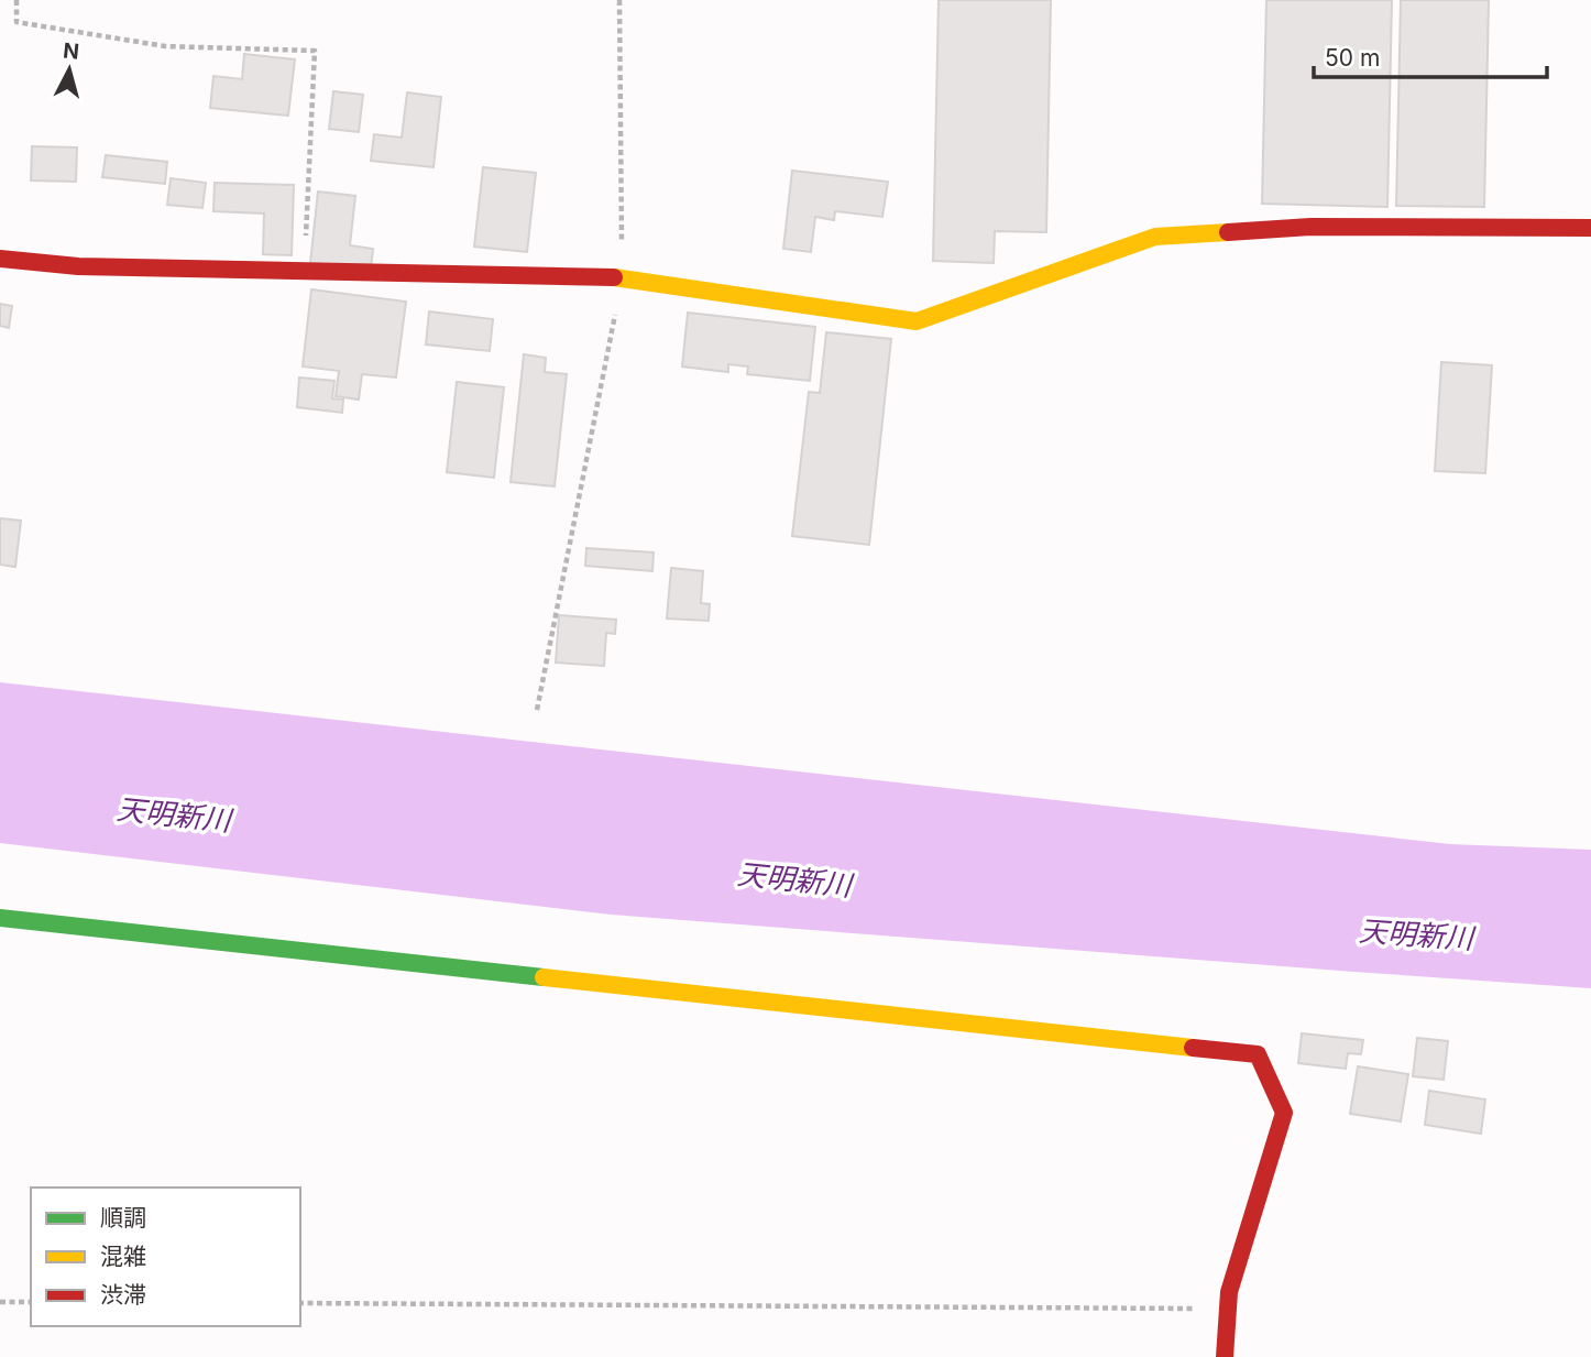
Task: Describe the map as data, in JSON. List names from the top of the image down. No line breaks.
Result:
{"water":["天明新川"],"legend":["順調","混雑","渋滞"],"scale_bar":"50 m","north":"top"}
